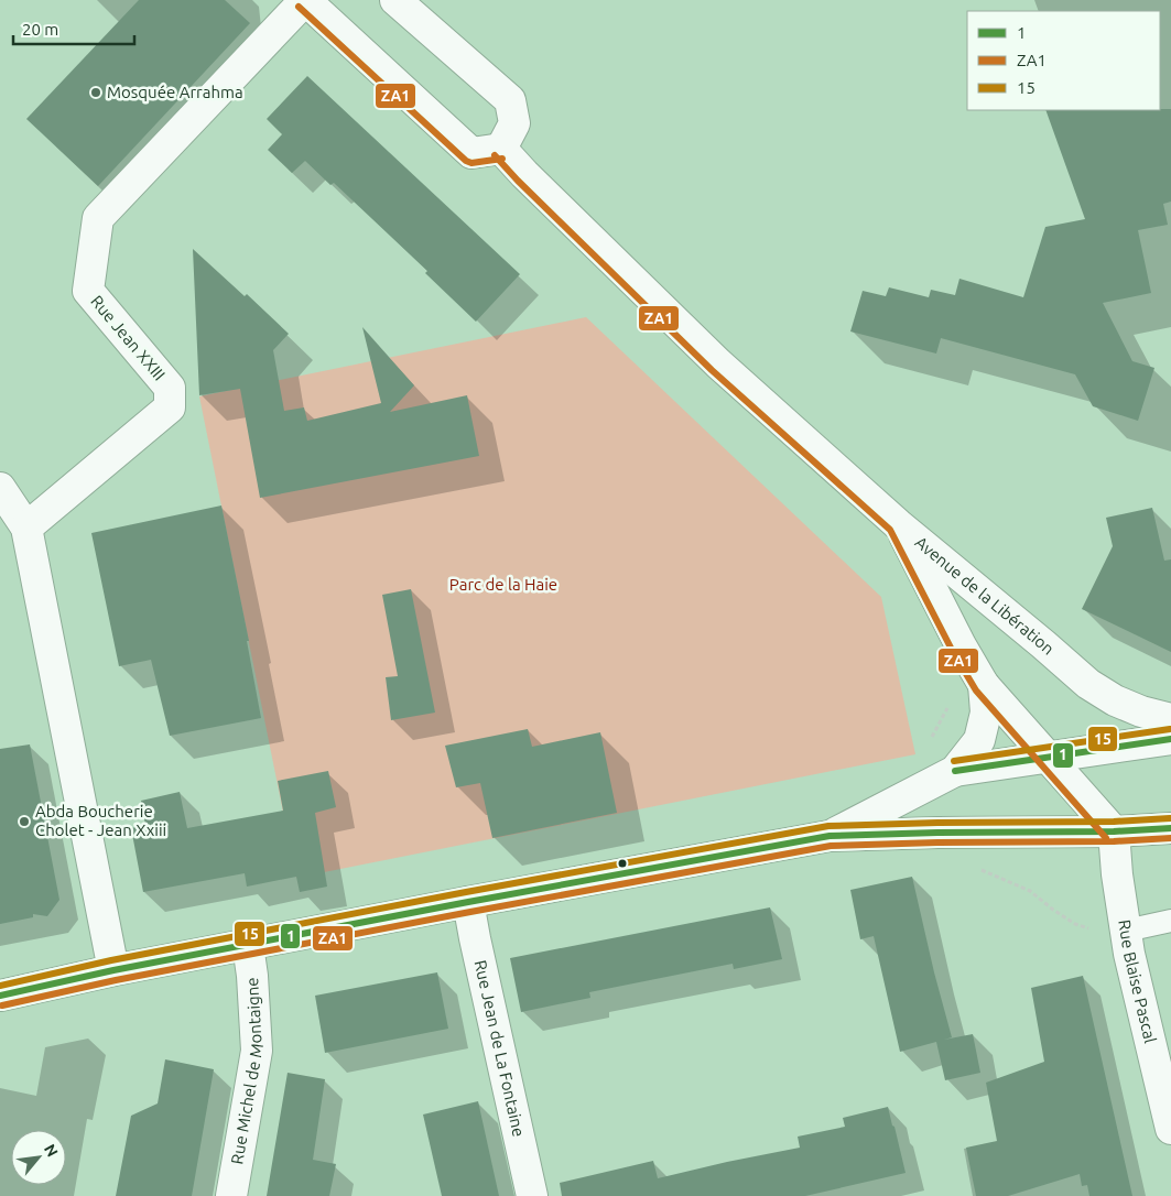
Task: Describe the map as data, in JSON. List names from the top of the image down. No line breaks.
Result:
{"streets":{"main road":["Rue Jean XXIII","Avenue de la Libération","Rue Blaise Pascal","Rue Jean de La Fontaine","Rue Michel de Montaigne"]},"crossings":[["Avenue de la Libération","Rue Blaise Pascal"]],"parks":["Parc de la Haie"],"places":["Mosquée Arrahma","Abda Boucherie Cholet - Jean Xxiii"],"lines":["transit line ZA1","transit line 15","transit line 1"],"legend":["1","ZA1","15"],"scale_bar":"20 m","north":"top right"}
